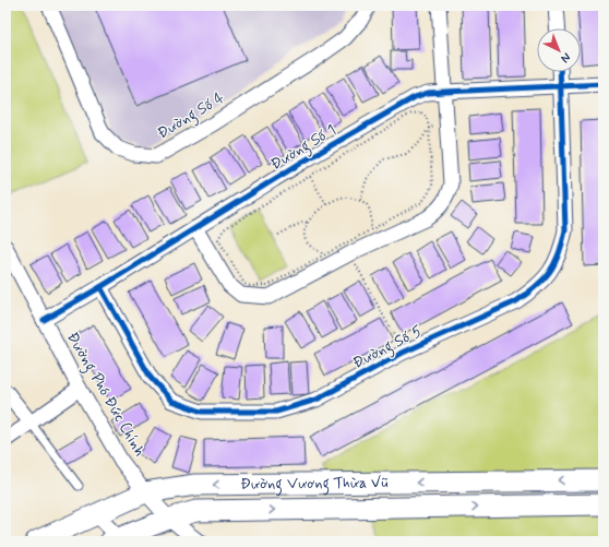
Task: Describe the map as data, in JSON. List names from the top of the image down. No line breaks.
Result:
{"streets":{"street":["Đường Số 4","Đường Số 1","Đường Số 5","Đường Phó Đức Chính","Đường Vương Thừa Vũ"]},"crossings":[["Đường Số 1","Đường Số 5"],["Đường Số 1","Đường Phó Đức Chính"],["Đường Phó Đức Chính","Đường Vương Thừa Vũ"]],"north":"bottom right"}
